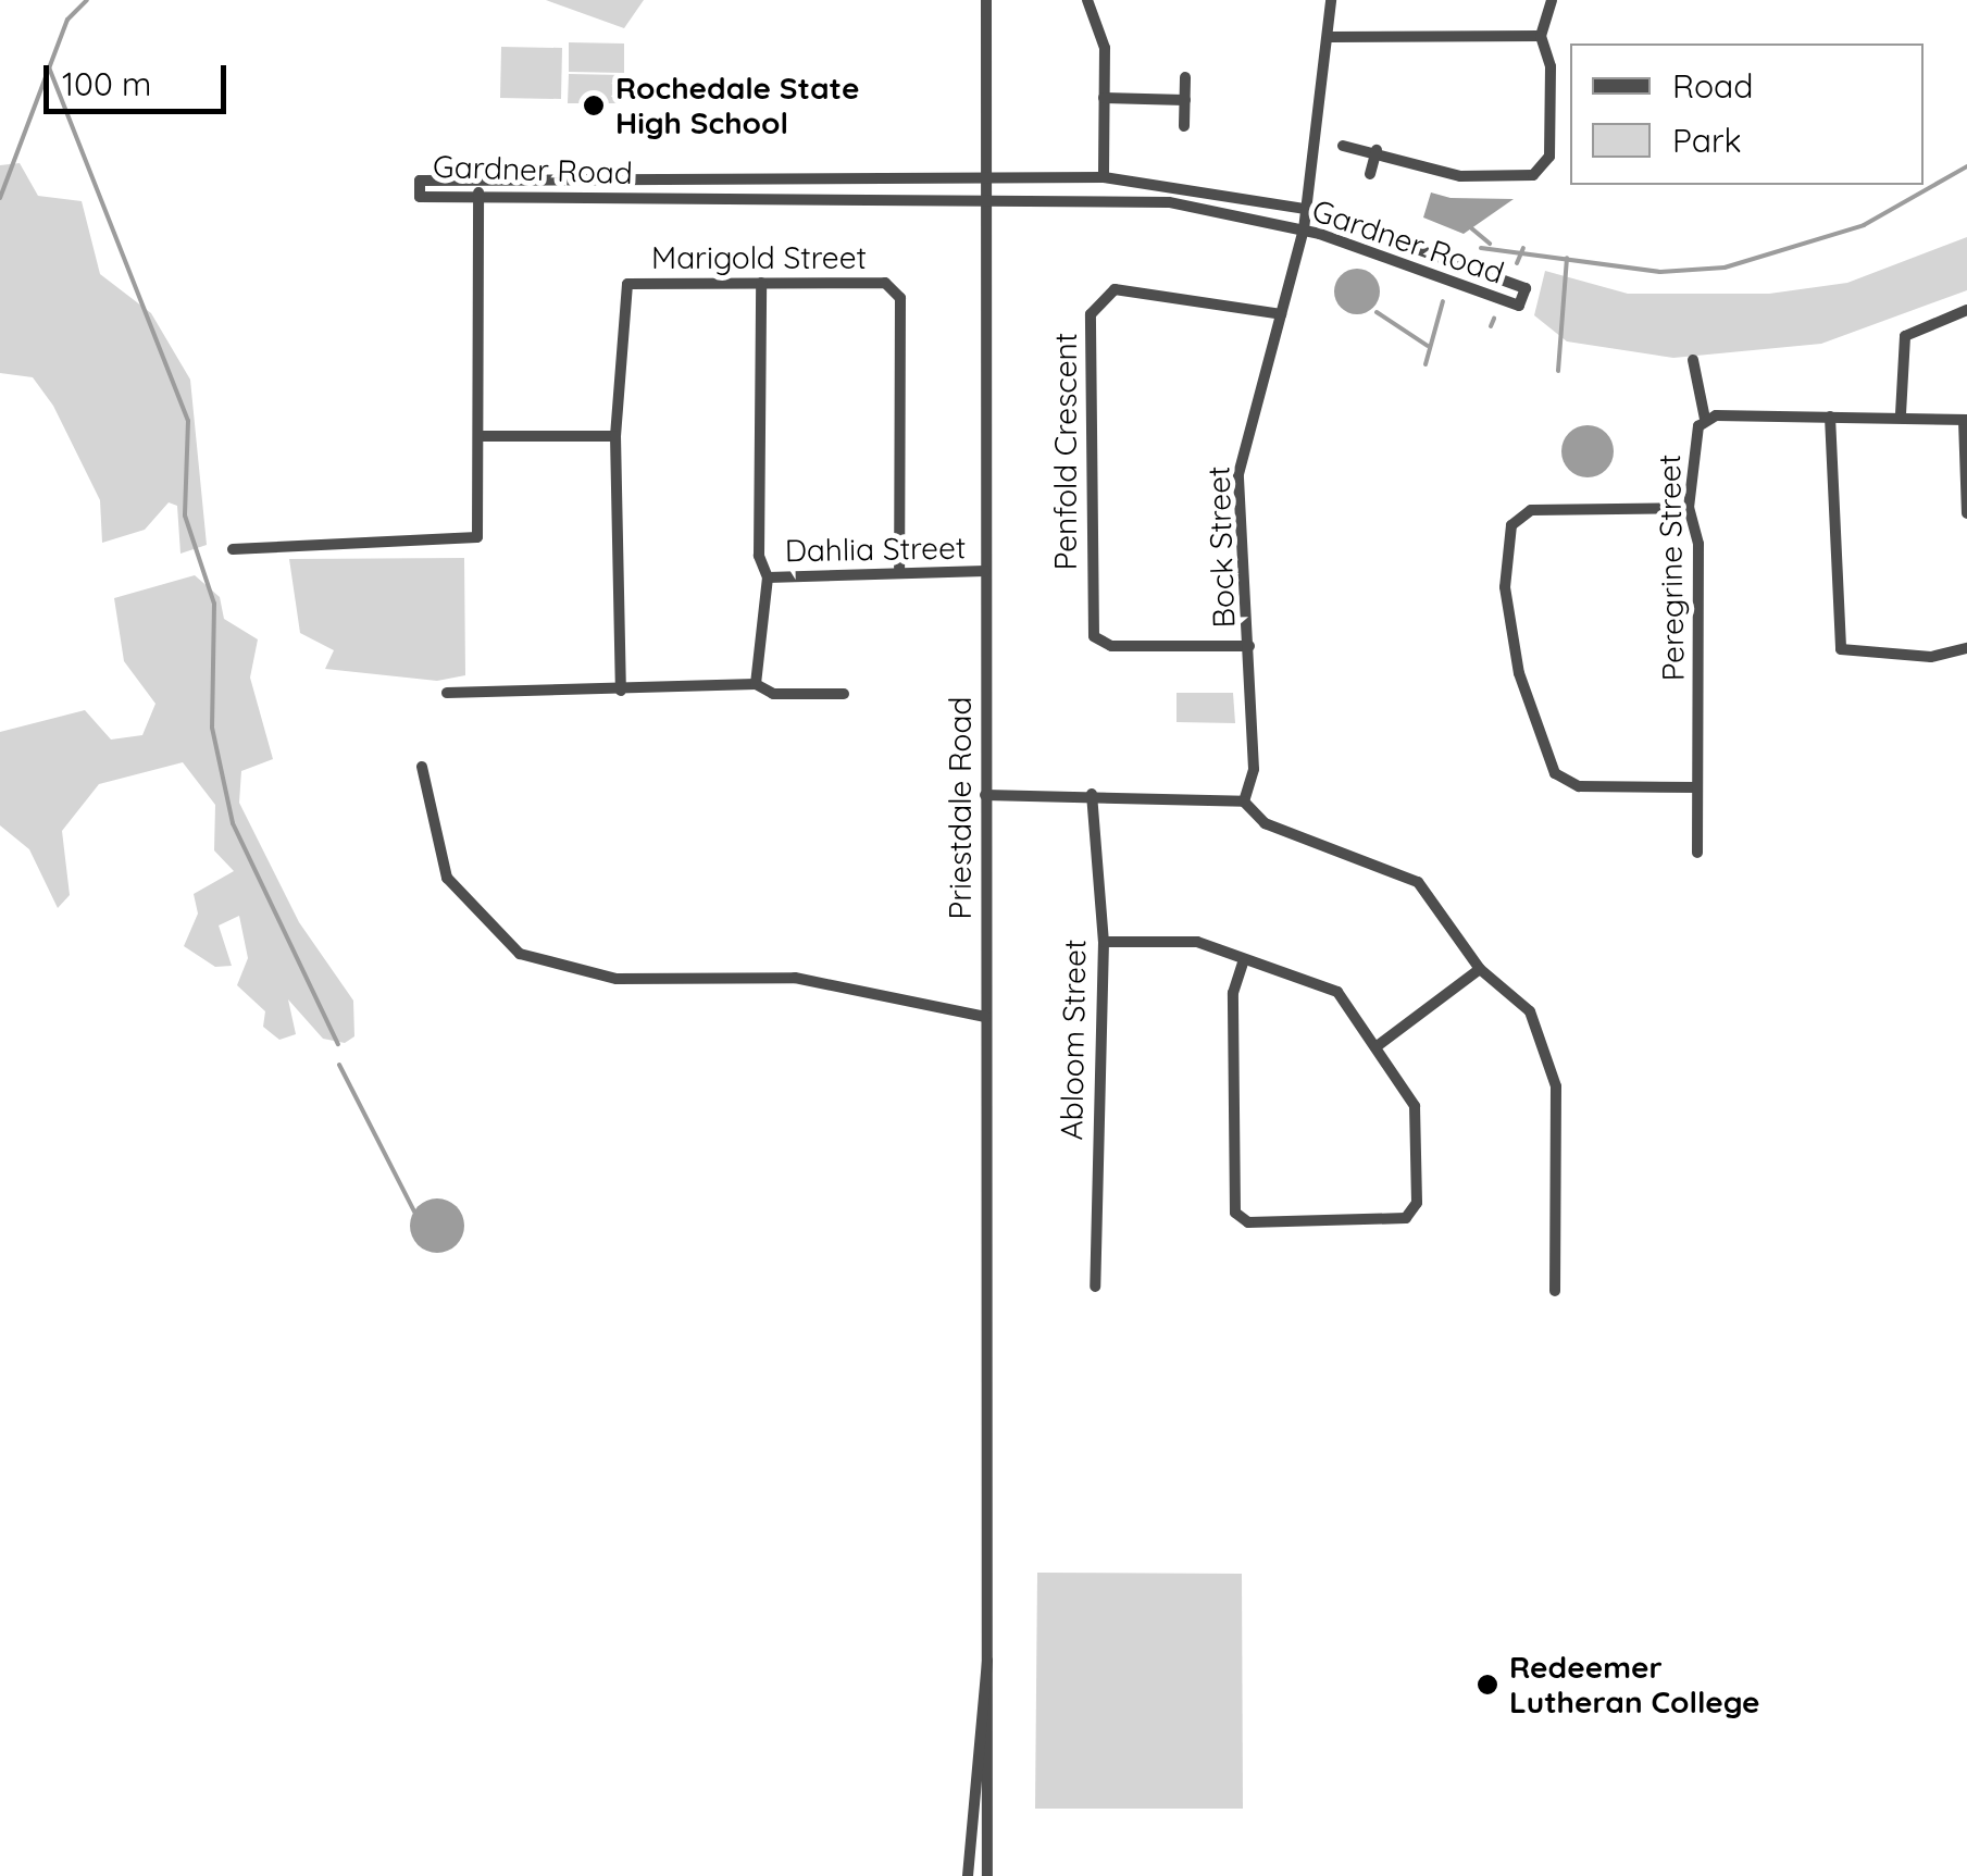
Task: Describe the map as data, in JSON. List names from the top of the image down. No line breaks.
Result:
{"streets":{"street":["Gardner Road","Marigold Street","Penfold Crescent","Bock Street","Dahlia Street","Peregrine Street","Priestdale Road","Abloom Street"]},"crossings":[["Gardner Road","Bock Street"],["Gardner Road","Priestdale Road"],["Marigold Street","Dahlia Street"],["Penfold Crescent","Bock Street"],["Dahlia Street","Priestdale Road"]],"places":["Rochedale State High School","Redeemer Lutheran College"],"legend":["Road","Park"],"scale_bar":"100 m"}
